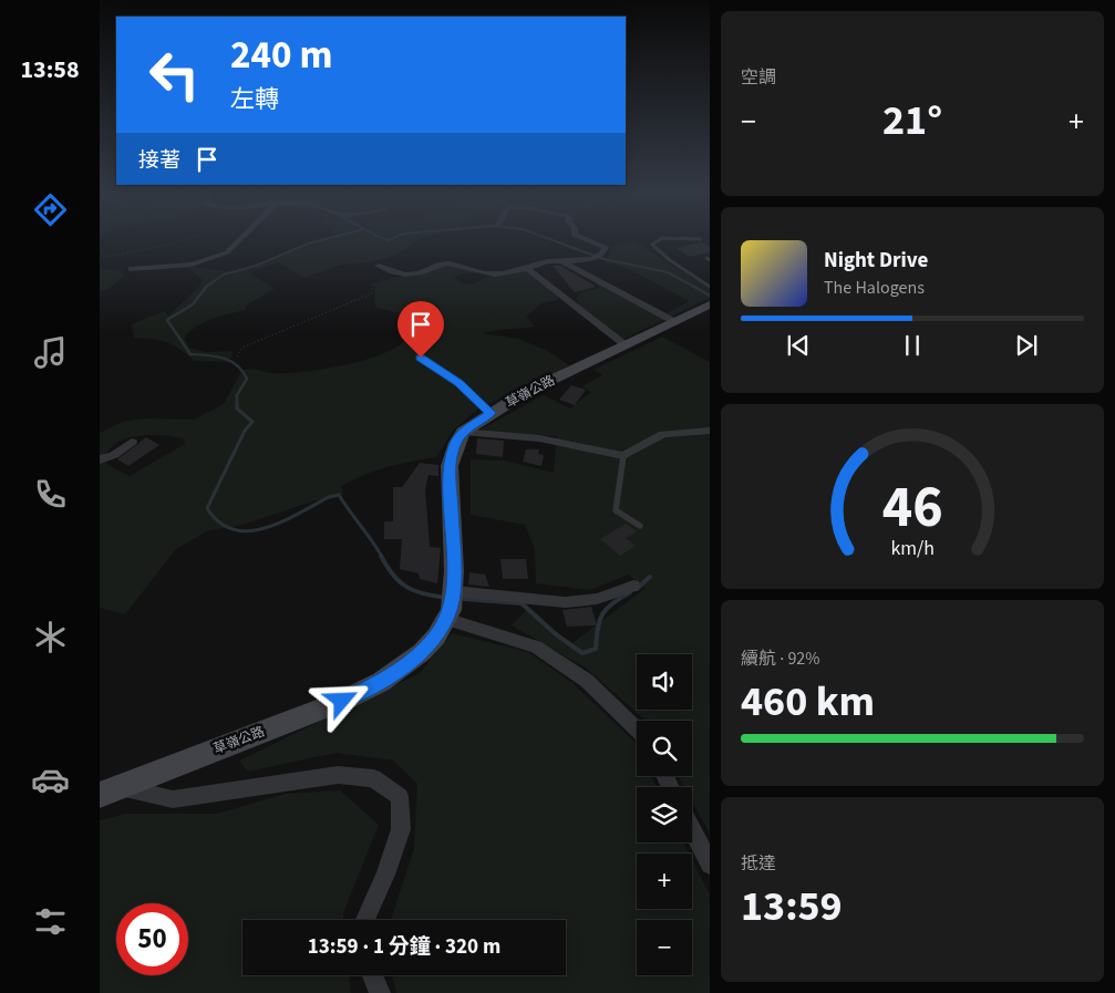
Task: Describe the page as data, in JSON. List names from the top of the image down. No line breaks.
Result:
{"streets":{"main road":["草嶺公路"]},"page":{"tabs":"13:58","tile":["空調",["續航 · 92%","460 km"],["抵達","13:59"]],"turn":["240 m","左轉"],"heat":["−","21°","+"],"then":"接著","song":["Night Drive","The Halogens"],"map_buttons":["+","−"],"limit":"50","trip":"13:59 · 1 分鐘 · 320 m","gauge":["46","km/h"]}}
